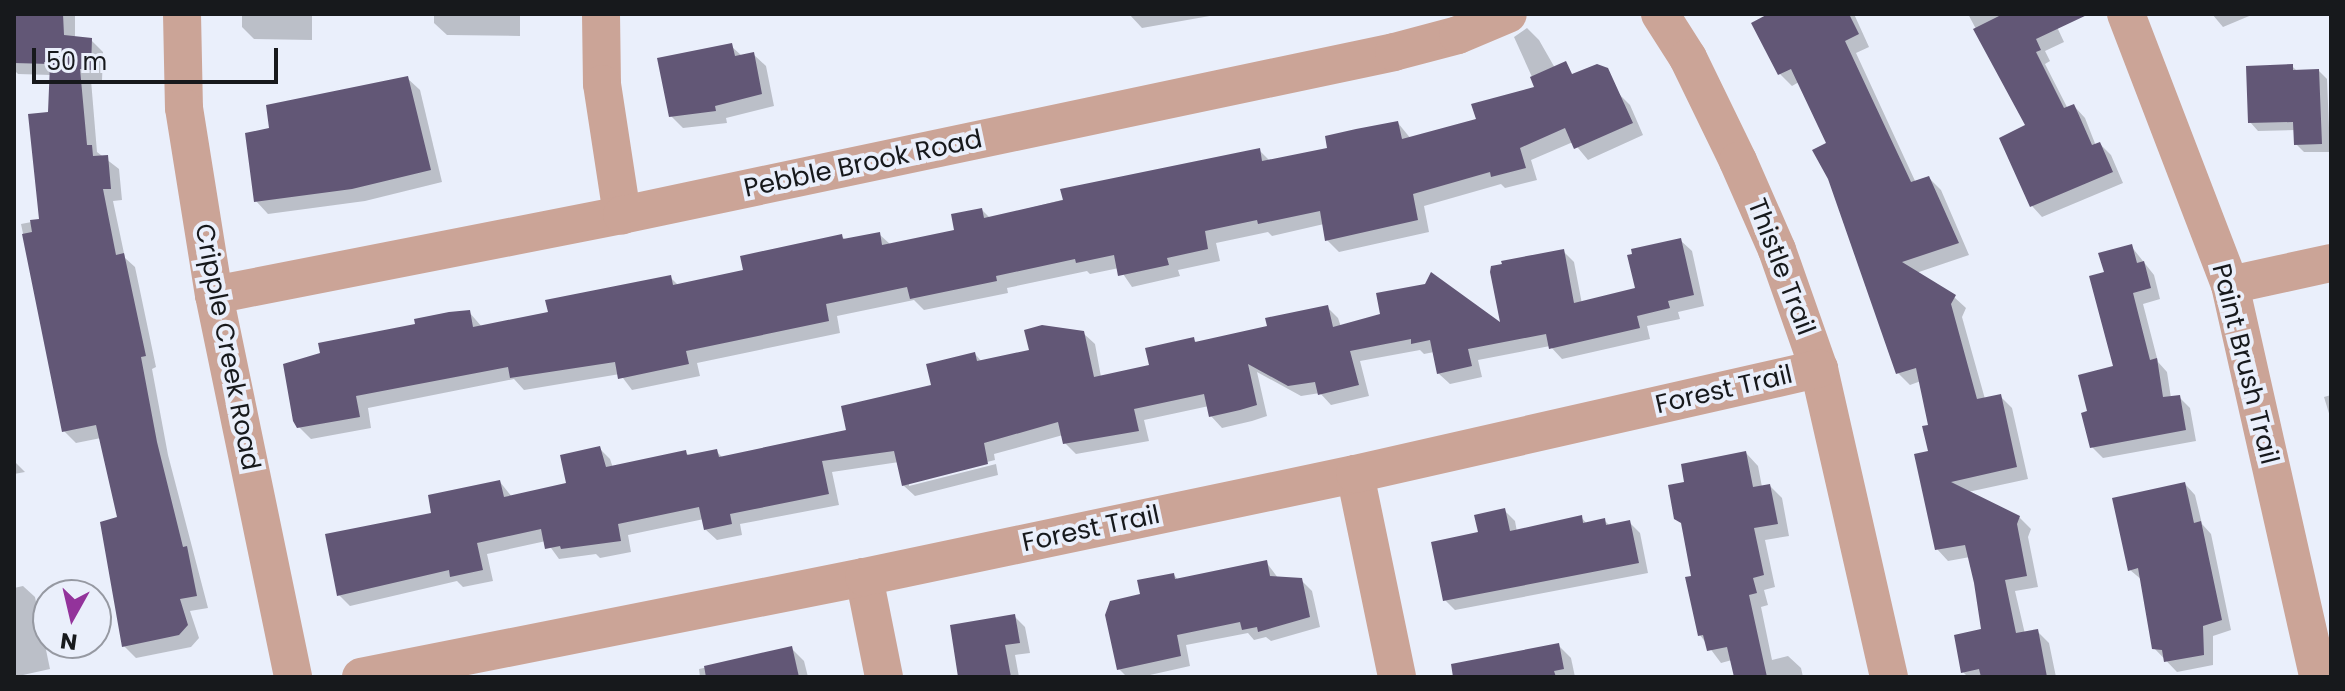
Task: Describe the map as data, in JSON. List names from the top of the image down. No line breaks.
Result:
{"streets":{"street":["Pebble Brook Road","Thistle Trail","Cripple Creek Road","Paint Brush Trail","Forest Trail"]},"crossings":[["Pebble Brook Road","Cripple Creek Road"],["Thistle Trail","Forest Trail"]],"scale_bar":"50 m","north":"bottom"}
